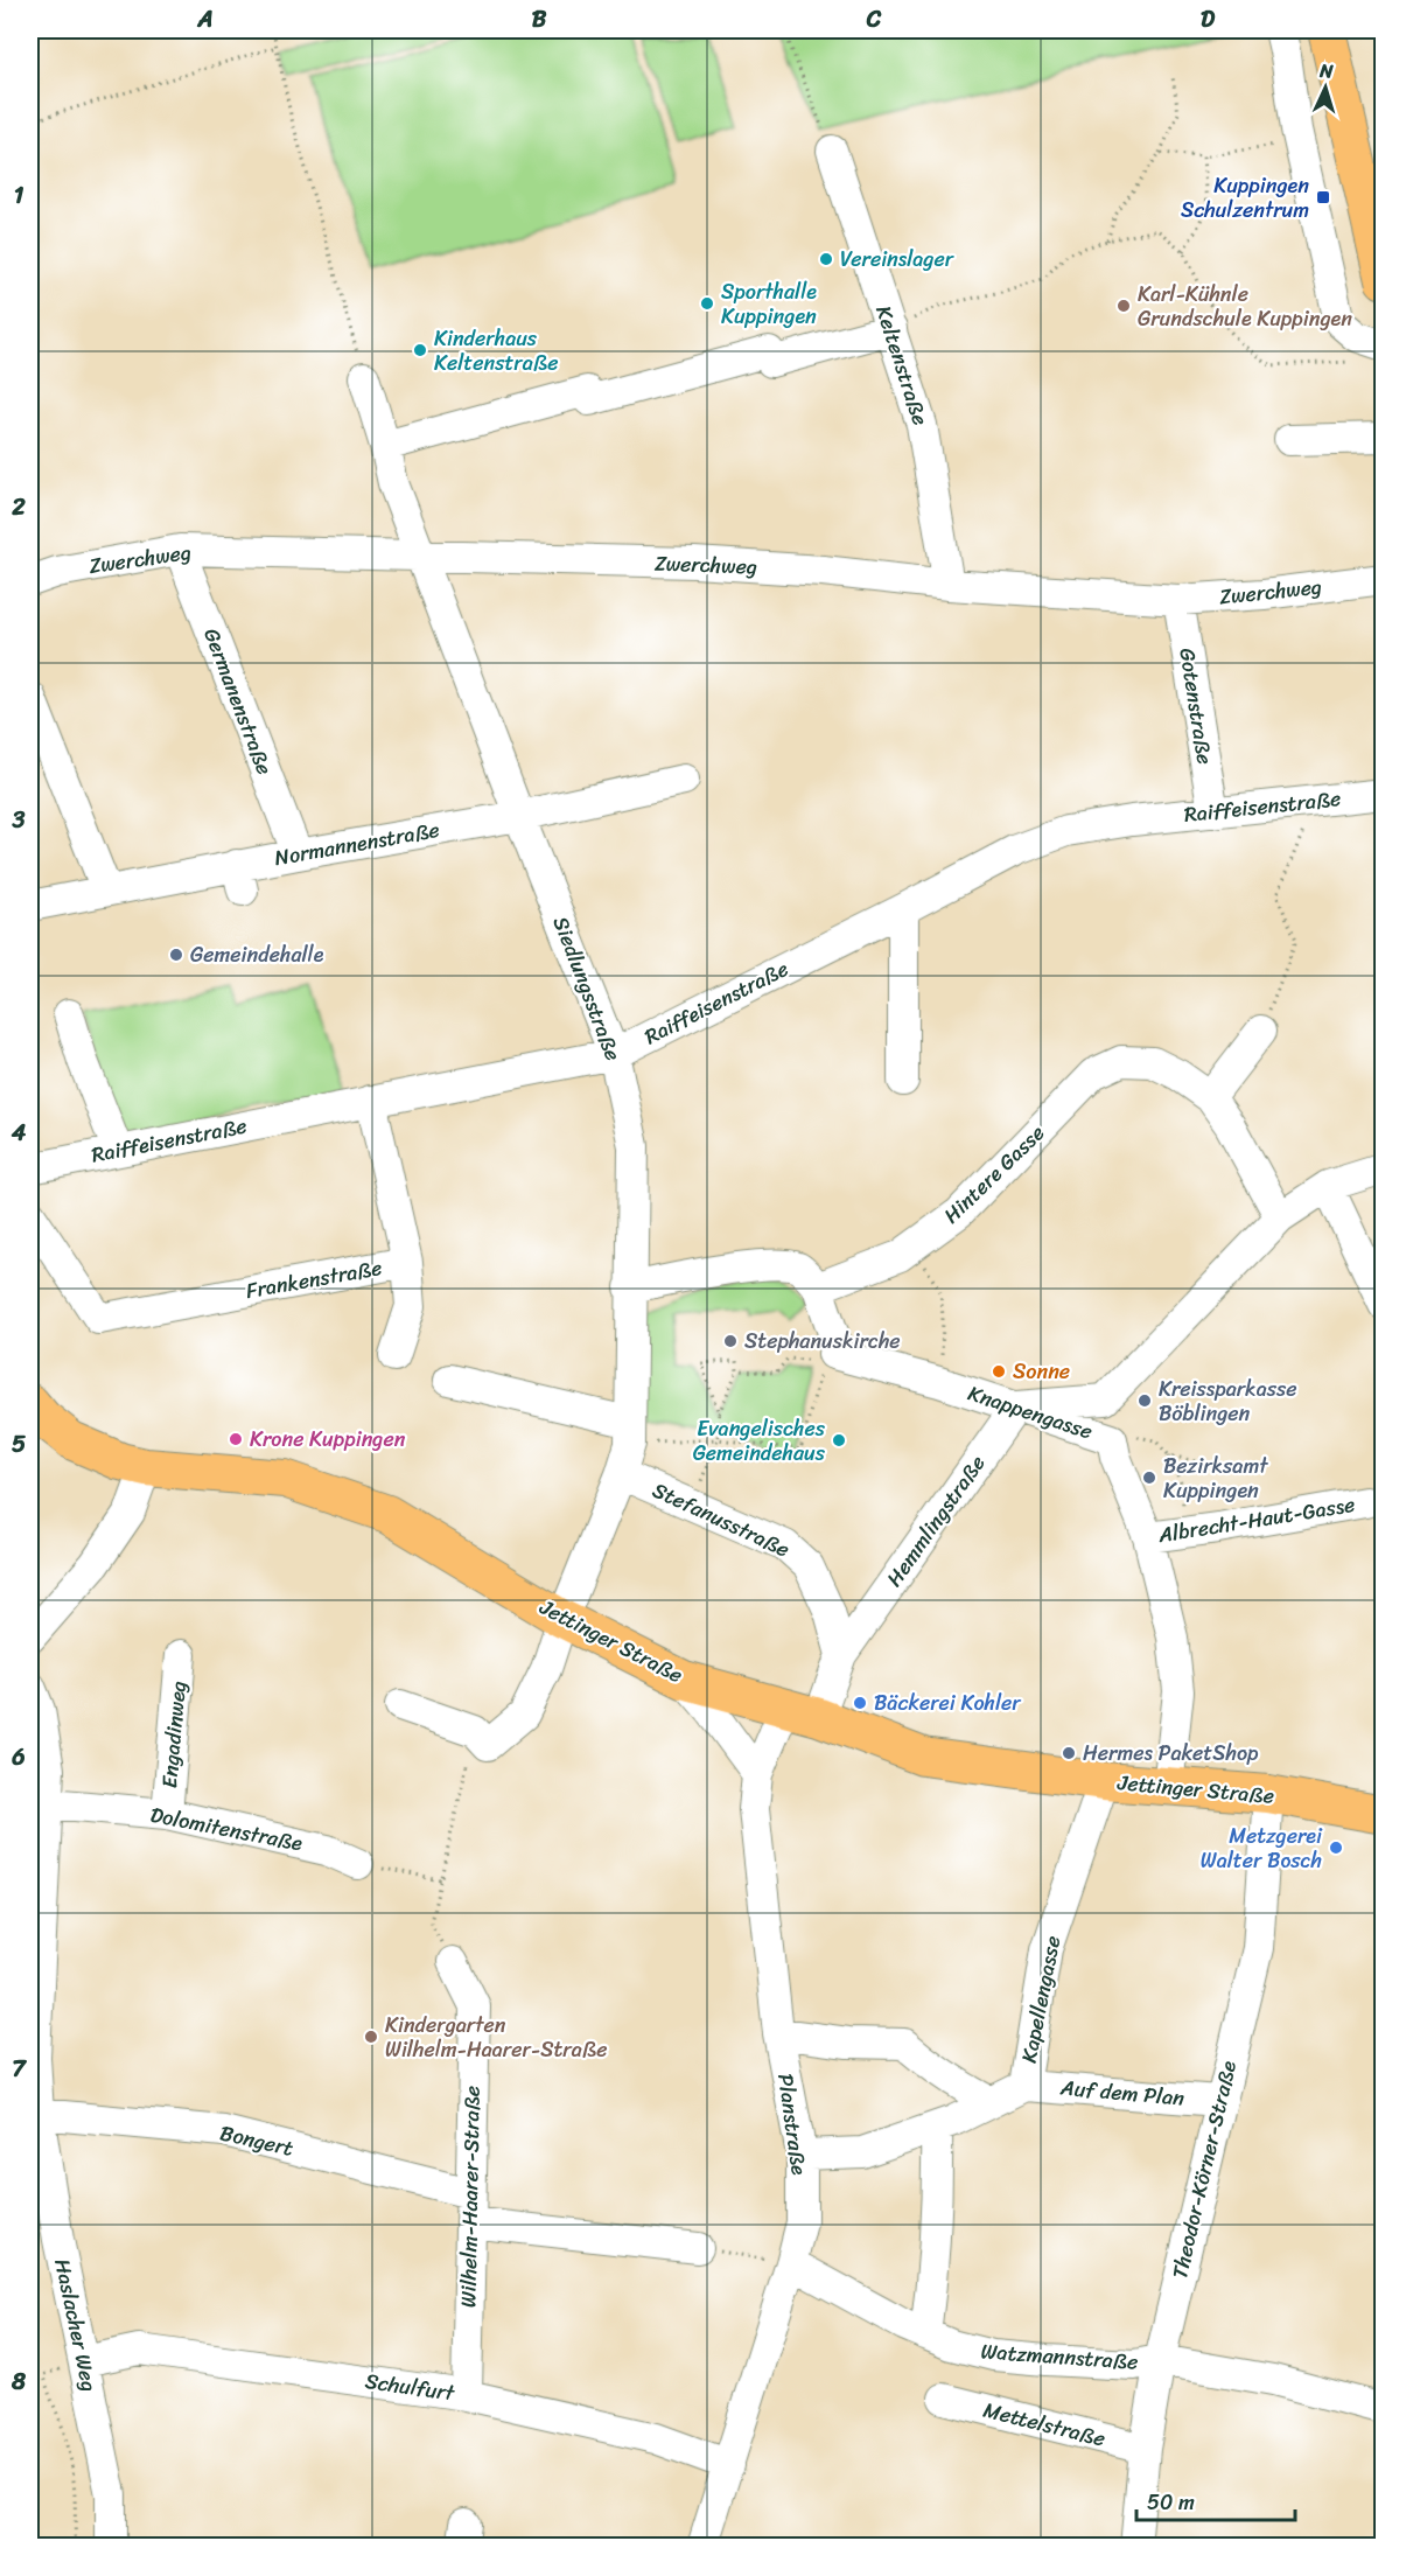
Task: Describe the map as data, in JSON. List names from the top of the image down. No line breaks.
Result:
{"streets":{"main road":["Jettinger Straße"],"street":["Keltenstraße","Zwerchweg","Germanenstraße","Gotenstraße","Raiffeisenstraße","Normannenstraße","Siedlungsstraße","Hintere Gasse","Frankenstraße","Knappengasse","Stefanusstraße","Albrecht-Haut-Gasse","Hemmlingstraße","Engadinweg","Dolomitenstraße","Kapellengasse","Auf dem Plan","Planstraße","Bongert","Theodor-Körner-Straße","Wilhelm-Haarer-Straße","Haslacher Weg","Watzmannstraße","Schulfurt","Mettelstraße"]},"crossings":[["Keltenstraße","Zwerchweg"],["Zwerchweg","Germanenstraße"],["Zwerchweg","Gotenstraße"],["Zwerchweg","Siedlungsstraße"],["Germanenstraße","Normannenstraße"],["Gotenstraße","Raiffeisenstraße"],["Raiffeisenstraße","Siedlungsstraße"],["Raiffeisenstraße","Frankenstraße"],["Normannenstraße","Siedlungsstraße"],["Siedlungsstraße","Stefanusstraße"],["Siedlungsstraße","Jettinger Straße"],["Knappengasse","Albrecht-Haut-Gasse"],["Knappengasse","Hemmlingstraße"],["Knappengasse","Jettinger Straße"],["Stefanusstraße","Hemmlingstraße"],["Hemmlingstraße","Jettinger Straße"],["Hemmlingstraße","Planstraße"],["Jettinger Straße","Kapellengasse"],["Jettinger Straße","Planstraße"],["Jettinger Straße","Theodor-Körner-Straße"],["Engadinweg","Dolomitenstraße"],["Dolomitenstraße","Haslacher Weg"],["Kapellengasse","Auf dem Plan"],["Kapellengasse","Planstraße"],["Auf dem Plan","Theodor-Körner-Straße"],["Planstraße","Watzmannstraße"],["Planstraße","Schulfurt"],["Bongert","Wilhelm-Haarer-Straße"],["Bongert","Haslacher Weg"],["Theodor-Körner-Straße","Watzmannstraße"],["Theodor-Körner-Straße","Mettelstraße"],["Wilhelm-Haarer-Straße","Schulfurt"],["Haslacher Weg","Schulfurt"]],"places":{"transit":["Kuppingen Schulzentrum"],"other":["Vereinslager","Sporthalle Kuppingen","Karl-Kühnle Grundschule Kuppingen","Kinderhaus Keltenstraße","Gemeindehalle","Stephanuskirche","Sonne","Kreissparkasse Böblingen","Krone Kuppingen","Evangelisches Gemeindehaus","Bezirksamt Kuppingen","Bäckerei Kohler","Hermes PaketShop","Metzgerei Walter Bosch","Kindergarten Wilhelm-Haarer-Straße"]},"scale_bar":"50 m","north":"top","grid":{"columns":["A","B","C","D"],"rows":["1","2","3","4","5","6","7","8"]}}
